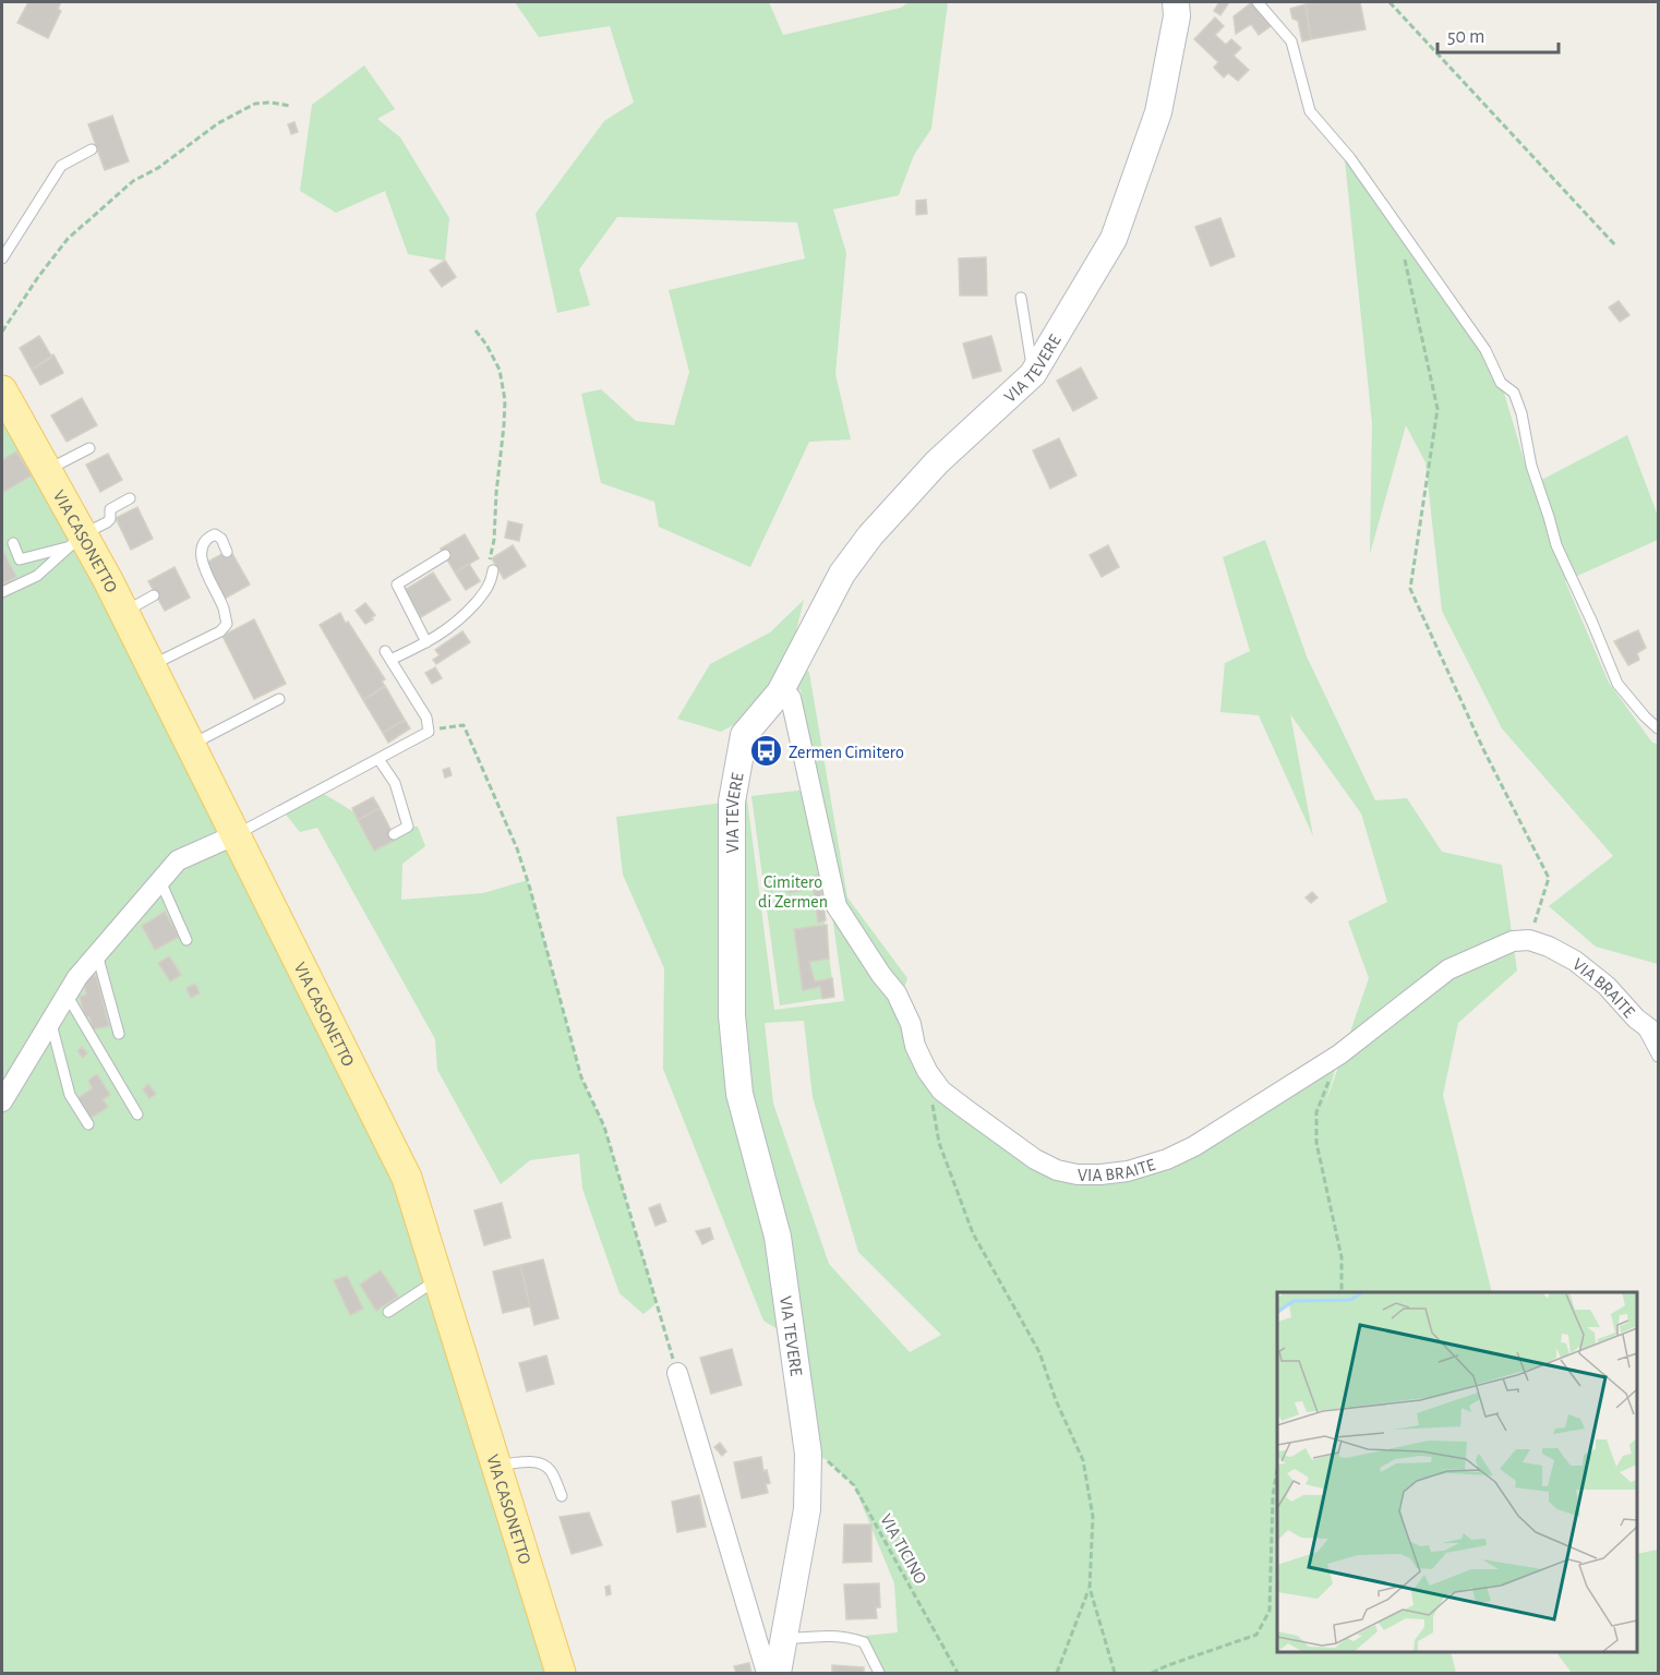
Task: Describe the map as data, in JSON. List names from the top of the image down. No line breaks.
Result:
{"streets":{"main road":["VIA TEVERE","VIA CASONETTO"],"street":["VIA BRAITE"],"path":["VIA TICINO"]},"crossings":[["VIA TEVERE","VIA BRAITE"],["VIA TEVERE","VIA TICINO"]],"parks":["Cimitero di Zermen"],"places":{"bus stop":["Zermen Cimitero"]},"scale_bar":"50 m"}
